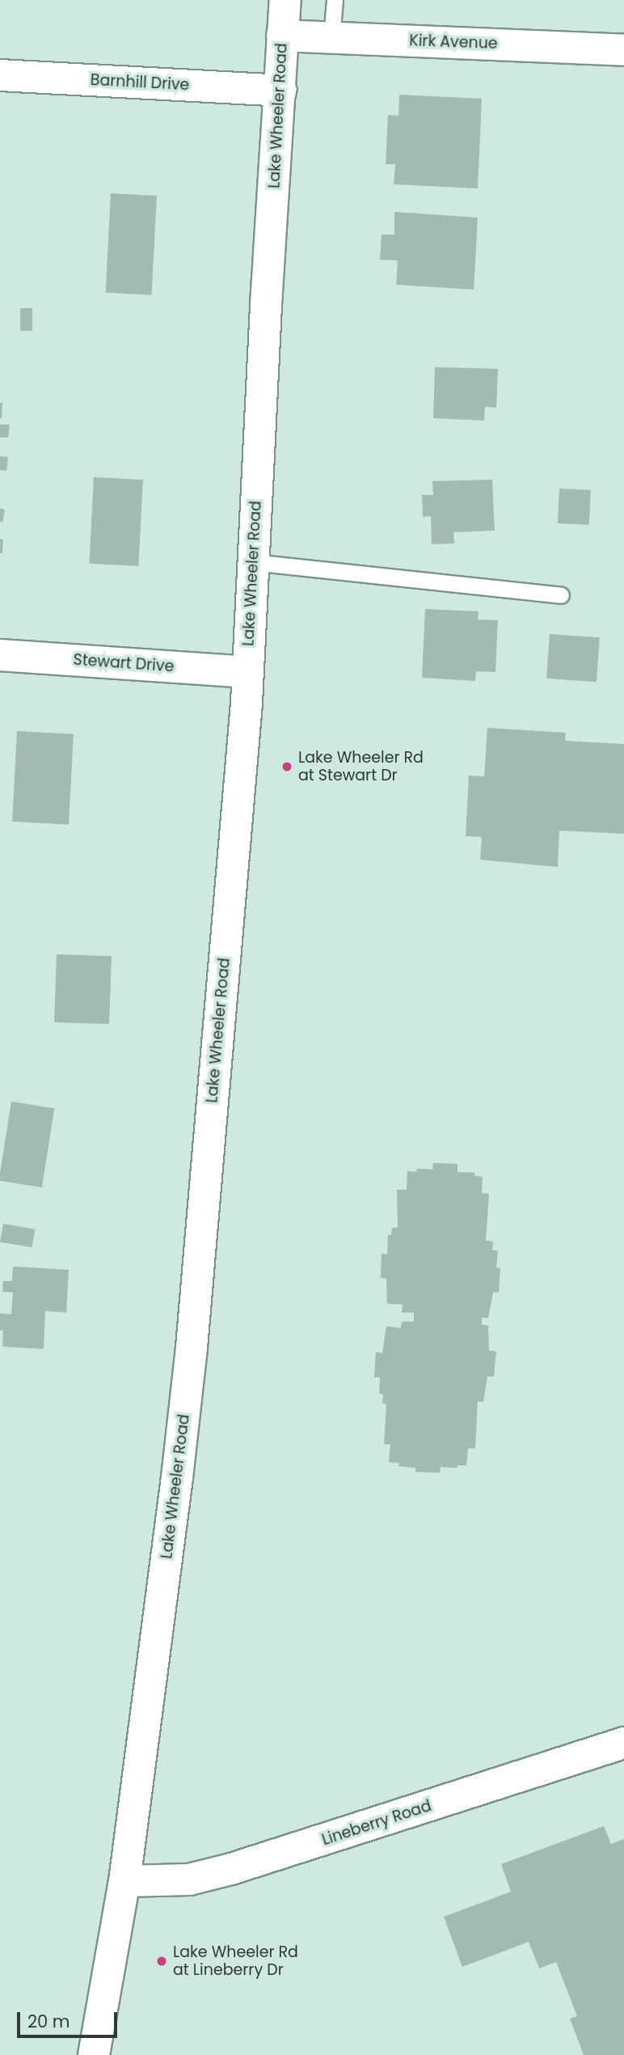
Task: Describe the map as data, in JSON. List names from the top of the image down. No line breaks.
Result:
{"streets":{"main road":["Kirk Avenue","Barnhill Drive","Lake Wheeler Road","Stewart Drive","Lineberry Road"]},"crossings":[["Kirk Avenue","Lake Wheeler Road"],["Barnhill Drive","Lake Wheeler Road"],["Lake Wheeler Road","Stewart Drive"],["Lake Wheeler Road","Lineberry Road"]],"places":["Lake Wheeler Rd at Stewart Dr","Lake Wheeler Rd at Lineberry Dr"],"scale_bar":"20 m"}
